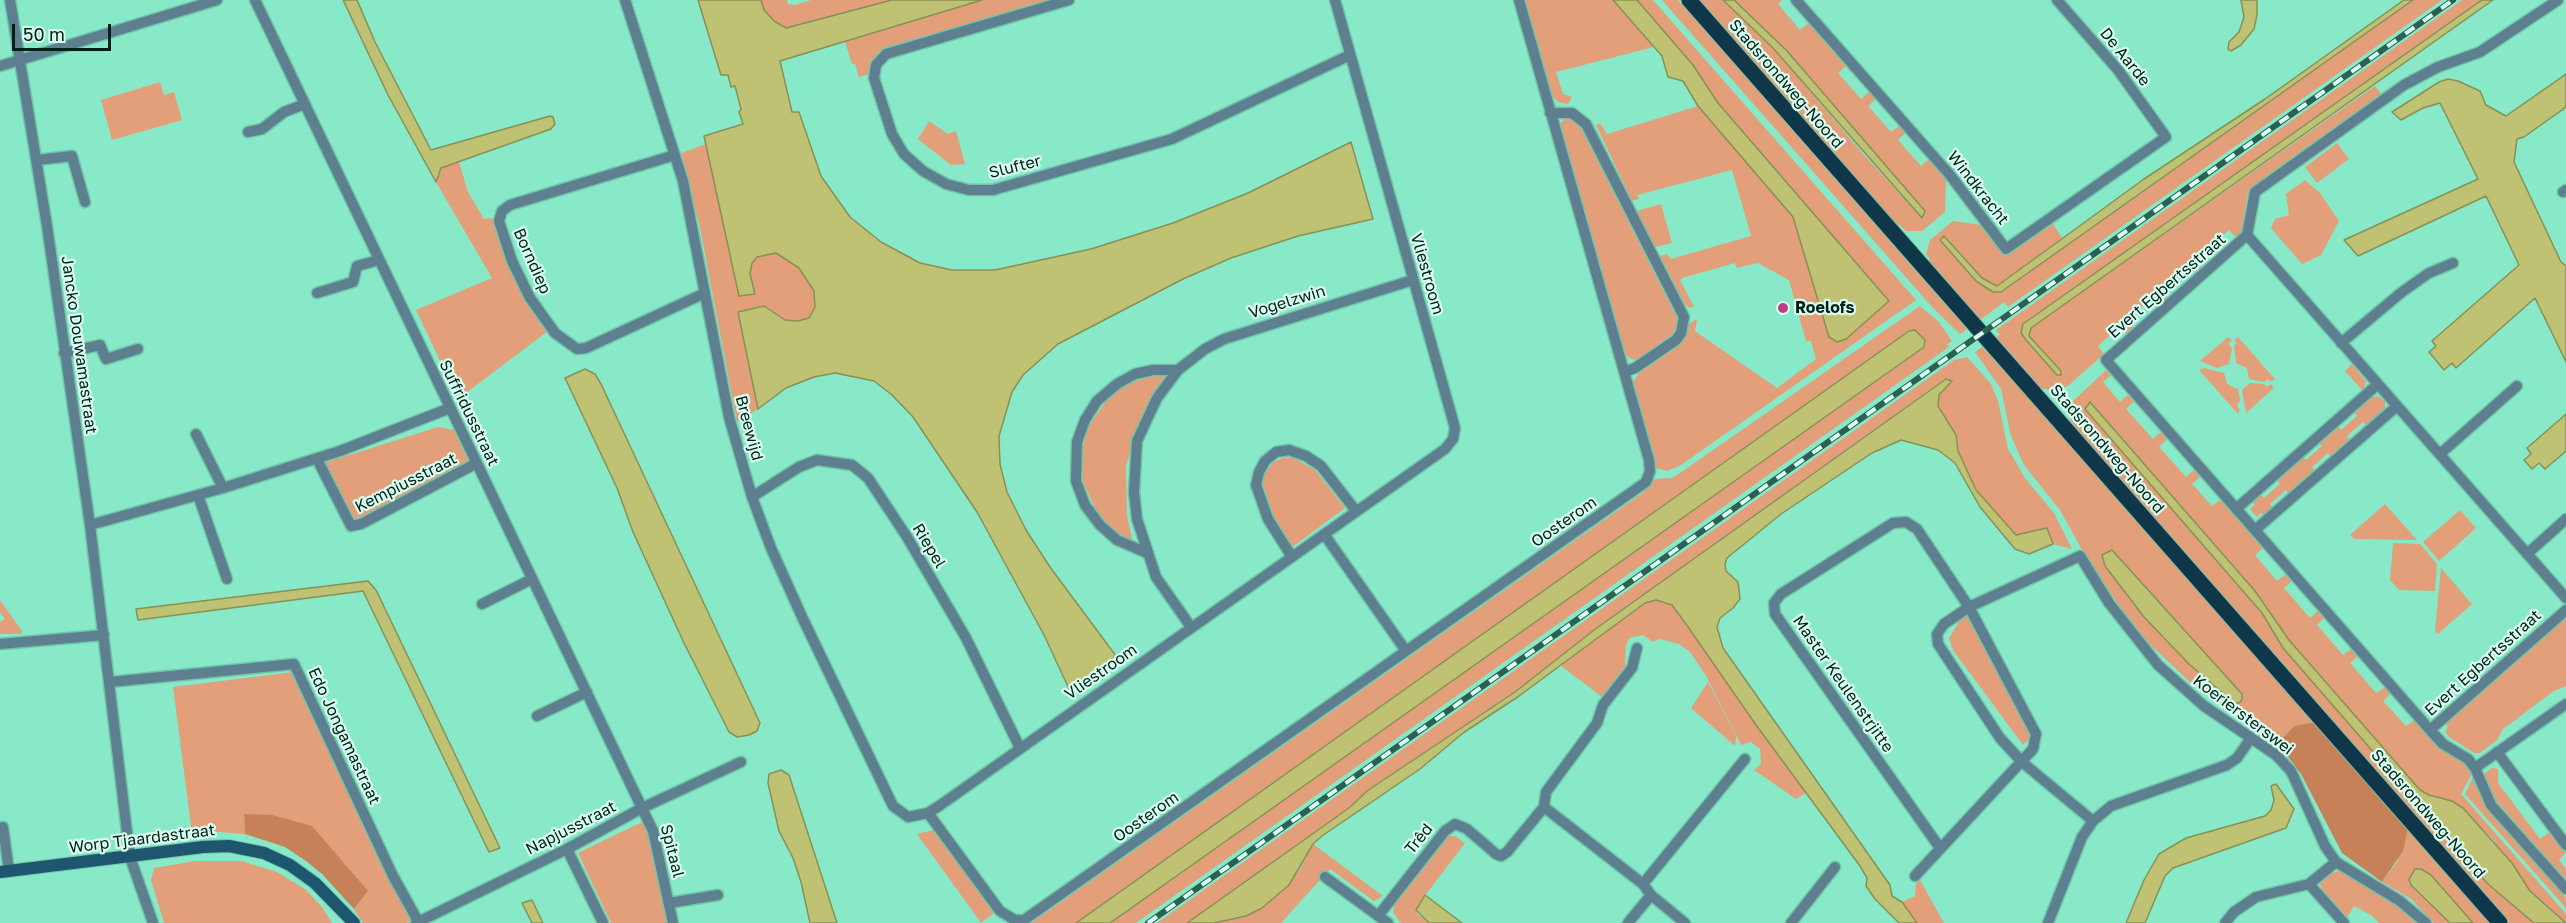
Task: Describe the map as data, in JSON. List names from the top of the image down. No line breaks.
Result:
{"streets":{"main road":["Stadsrondweg-Noord","Worp Tjaardastraat"],"street":["De Aarde","Slufter","Windkracht","Borndiep","Vliestroom","Evert Egbertsstraat","Vogelzwin","Jancko Douwamastraat","Suffridusstraat","Breewijd","Kempiusstraat","Oosterom","Riepel","Master Keulenstrjitte","Koeriersterswei","Edo Jongamastraat","Napjusstraat","Trêd","Spitaal"]},"crossings":[["De Aarde","Windkracht"],["Slufter","Vliestroom"],["Borndiep","Breewijd"],["Vliestroom","Vogelzwin"],["Vliestroom","Breewijd"],["Vliestroom","Oosterom"],["Vliestroom","Riepel"],["Jancko Douwamastraat","Edo Jongamastraat"],["Jancko Douwamastraat","Worp Tjaardastraat"],["Suffridusstraat","Kempiusstraat"],["Suffridusstraat","Napjusstraat"],["Suffridusstraat","Spitaal"],["Breewijd","Oosterom"],["Breewijd","Riepel"],["Master Keulenstrjitte","Koeriersterswei"],["Edo Jongamastraat","Napjusstraat"],["Napjusstraat","Spitaal"]],"places":["Roelofs"],"scale_bar":"50 m"}
